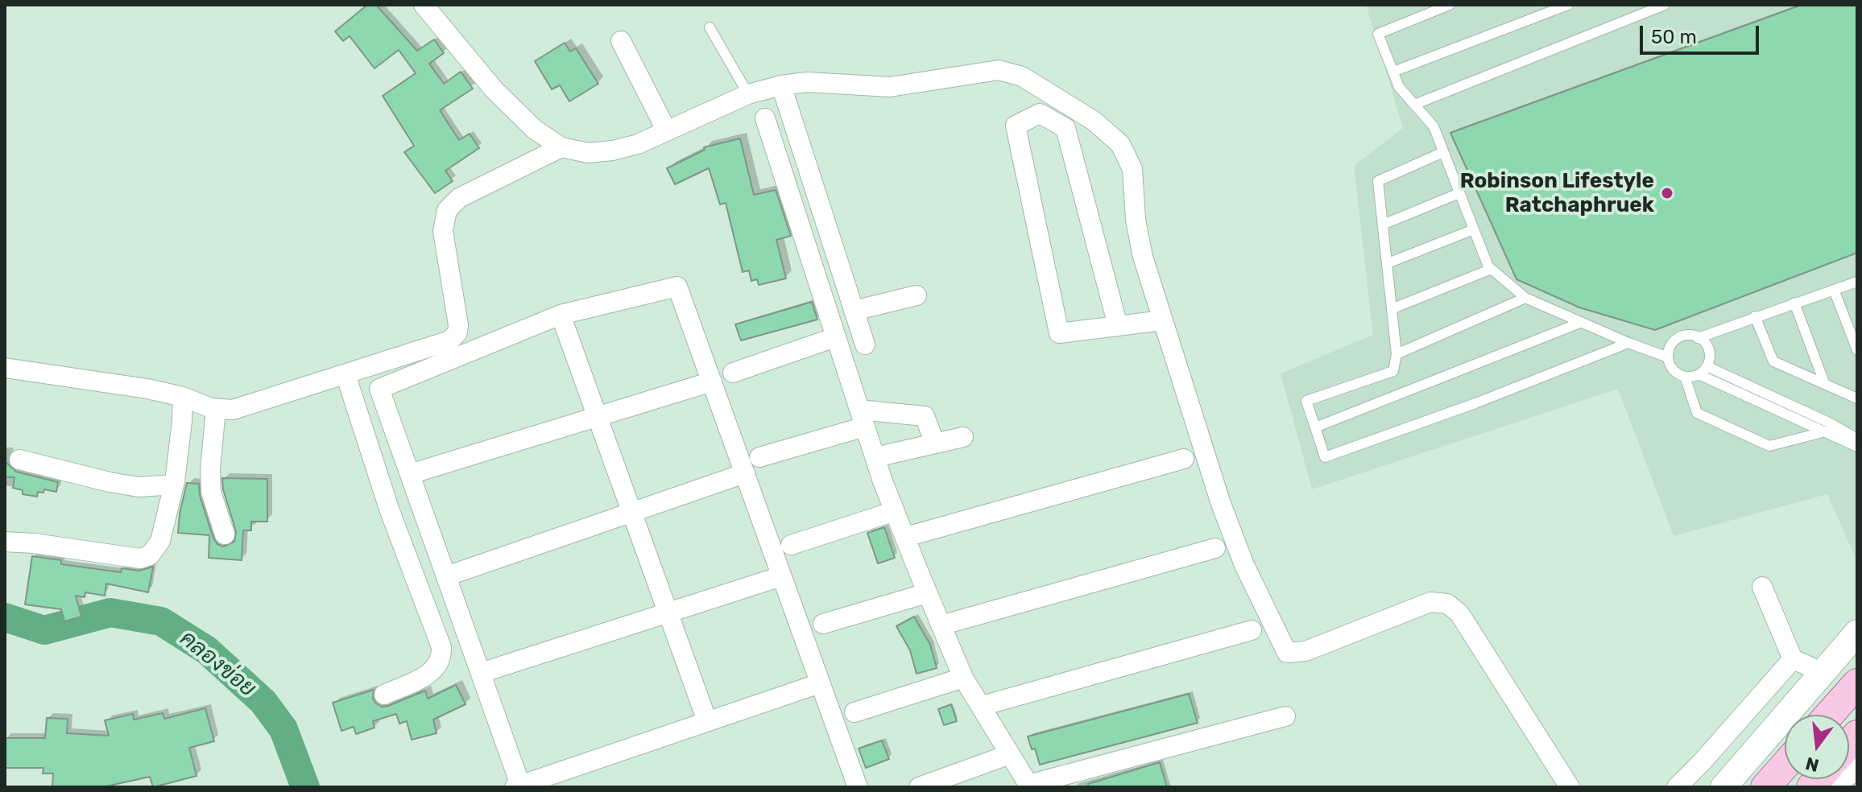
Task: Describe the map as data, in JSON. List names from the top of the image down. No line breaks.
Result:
{"water":["คลองข่อย"],"places":["Robinson Lifestyle Ratchaphruek"],"scale_bar":"50 m","north":"bottom"}
